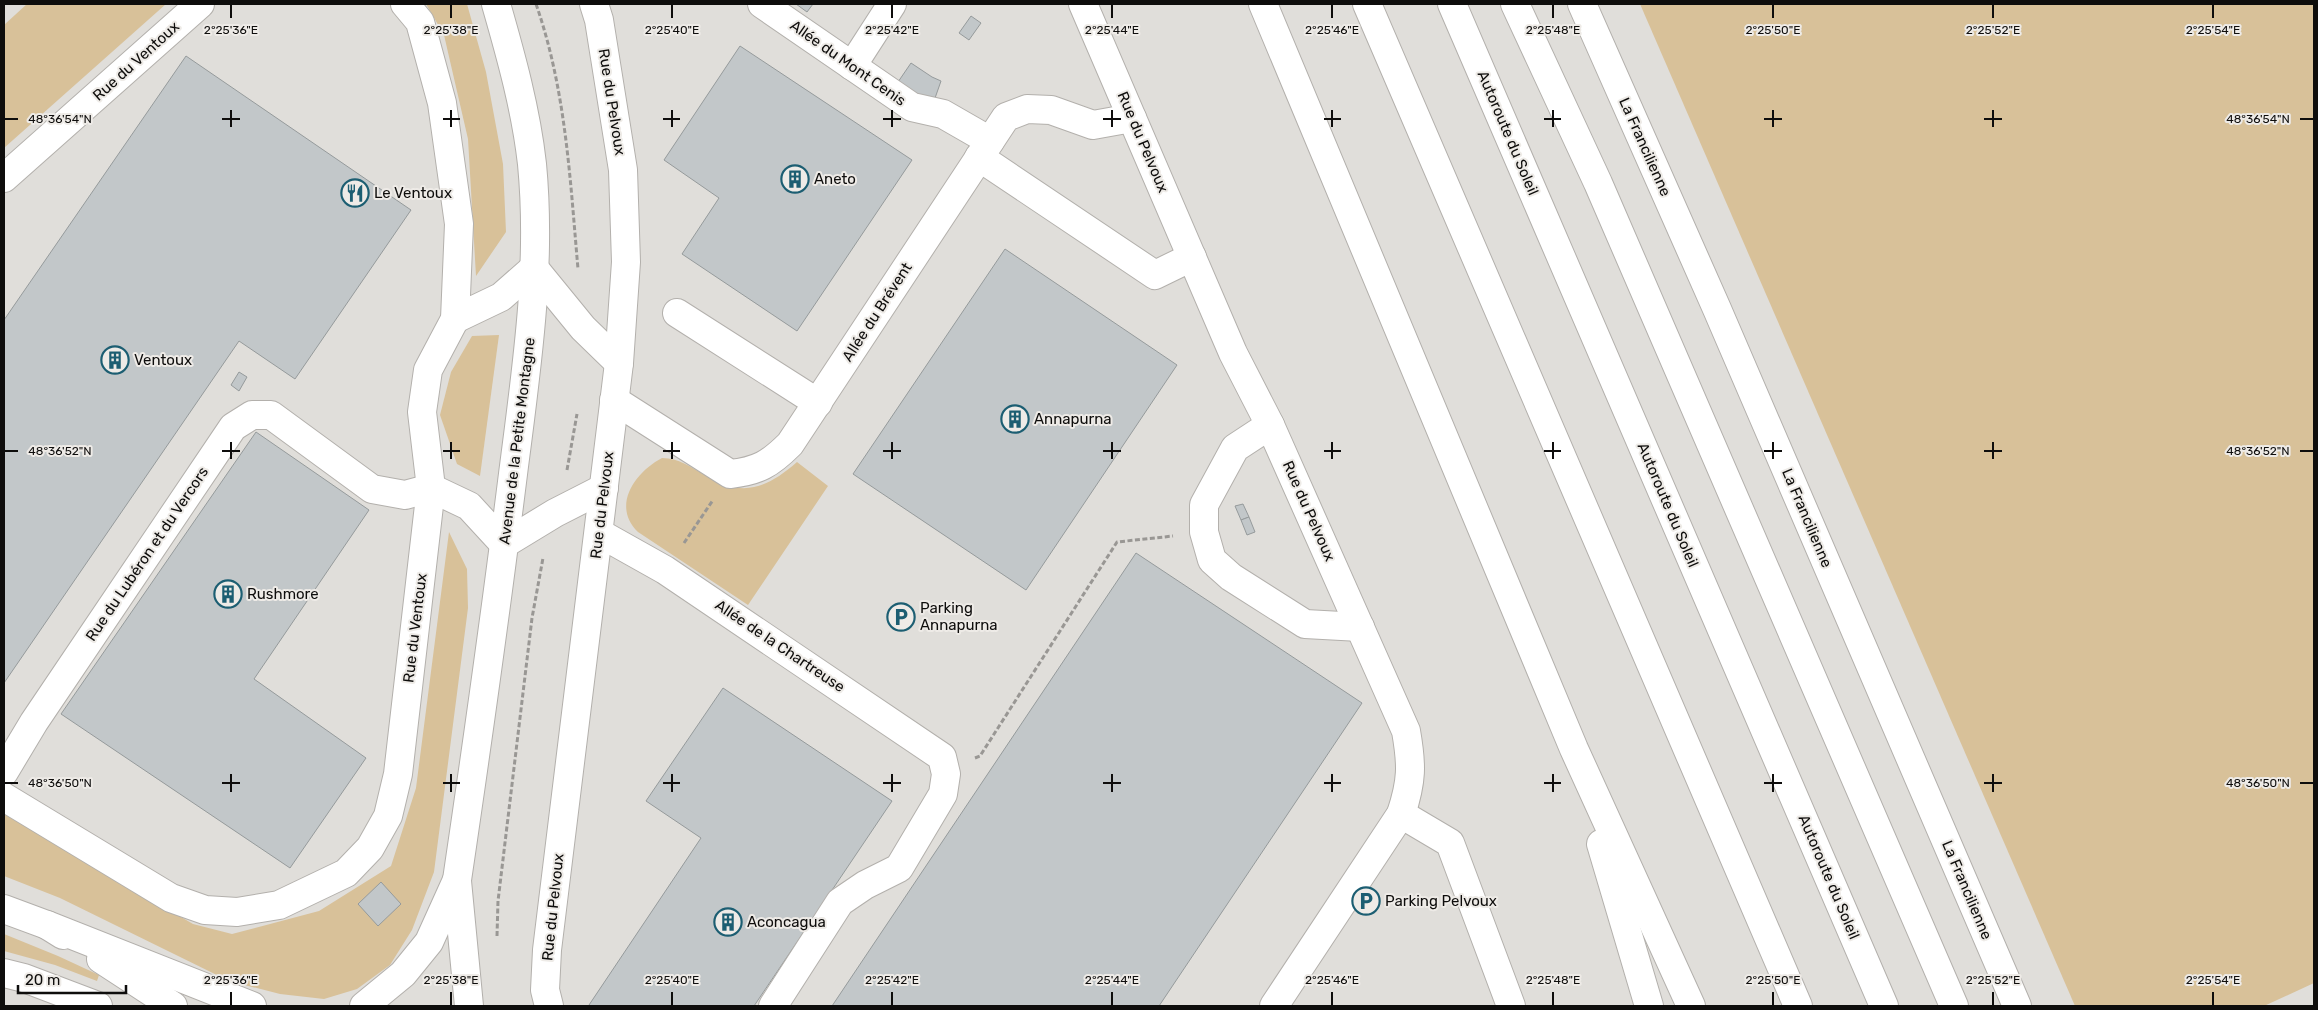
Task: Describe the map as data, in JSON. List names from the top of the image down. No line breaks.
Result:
{"streets":{"main road":["Rue du Ventoux","Allée du Mont Cenis","Rue du Pelvoux","Autoroute du Soleil","La Francilienne","Allée du Brévent","Avenue de la Petite Montagne","Rue du Lubéron et du Vercors","Allée de la Chartreuse"]},"crossings":[["Rue du Ventoux","Rue du Lubéron et du Vercors"],["Allée du Mont Cenis","Rue du Pelvoux"],["Allée du Mont Cenis","Allée du Brévent"],["Rue du Pelvoux","Allée du Brévent"],["Rue du Pelvoux","Allée de la Chartreuse"]],"places":{"building":["Aneto","Ventoux","Annapurna","Rushmore","Aconcagua"],"restaurant":["Le Ventoux"],"parking":["Parking Annapurna","Parking Pelvoux"]},"scale_bar":"20 m","coordinates":["2°25'36\"E","2°25'38\"E","2°25'40\"E","2°25'42\"E","2°25'44\"E","2°25'46\"E","2°25'48\"E","2°25'50\"E","2°25'52\"E","2°25'54\"E","48°36'54\"N","48°36'52\"N","48°36'50\"N"]}
